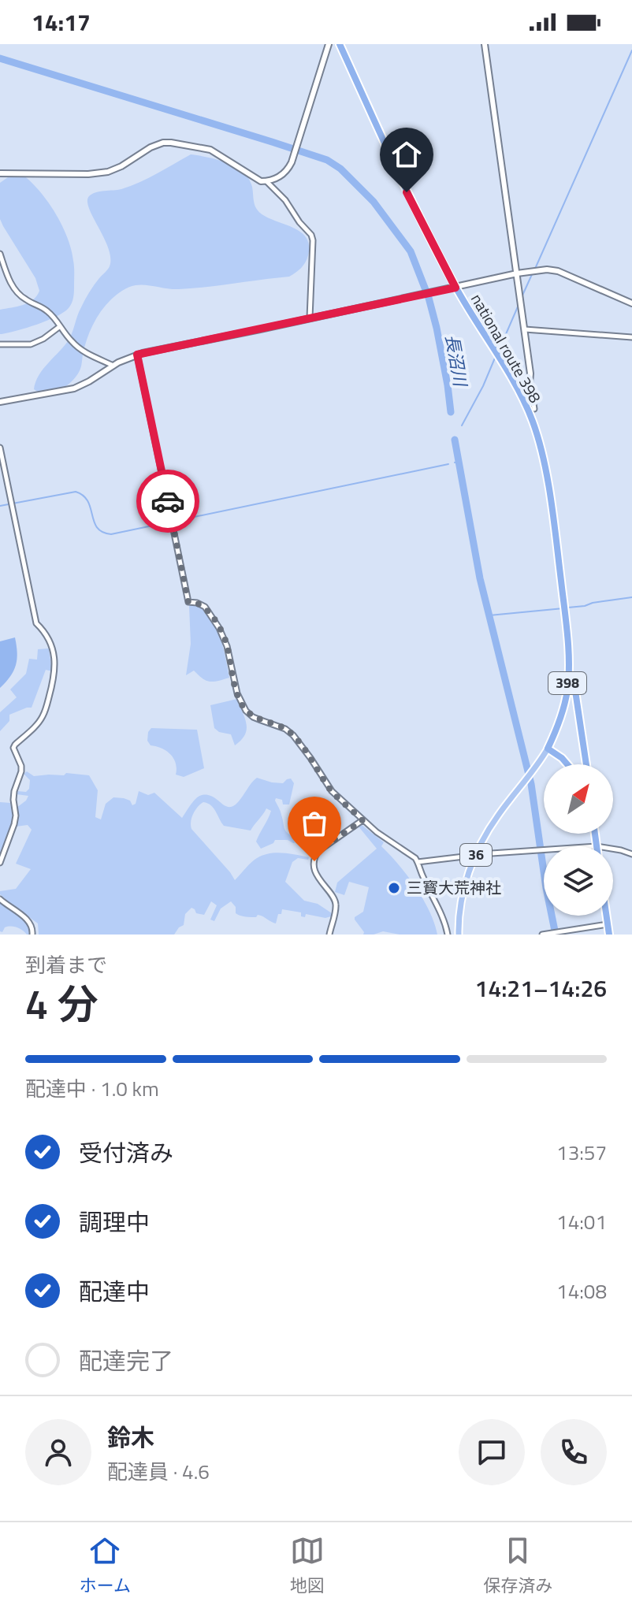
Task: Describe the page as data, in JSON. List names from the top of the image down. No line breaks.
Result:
{"streets":{"highway":["national route 398","398"],"main road":["36"]},"crossings":[["national route 398","36"]],"water":["長沼川"],"places":["三寳大荒神社"],"north":"top right","page":{"status":"14:17","heading":["4 分","到着まで","14:21–14:26"],"panel":["鈴木","配達員 · 4.6"],"bar":"配達中 · 1.0 km","list":[["受付済み","13:57"],["調理中","14:01"],["配達中","14:08"],"配達完了"],"tabs":["ホーム","地図","保存済み"]}}
